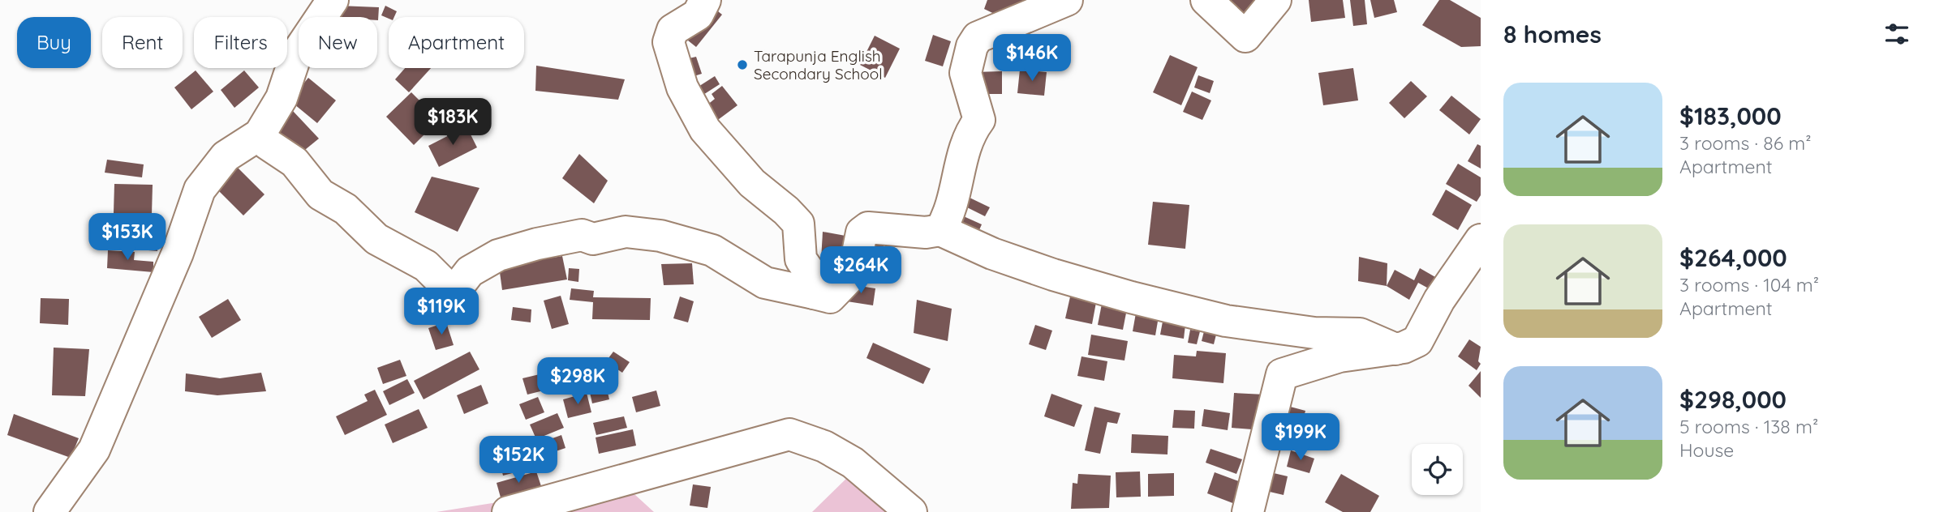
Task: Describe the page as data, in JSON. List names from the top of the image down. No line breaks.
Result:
{"places":["Tarapunja English Secondary School"],"page":{"heading":"8 homes","chip":["Buy","Rent","Filters","New","Apartment"],"price":["$146K","$183K","$153K","$264K","$119K","$298K","$199K","$152K"],"list":[{"name":"$183,000","note":"3 rooms · 86 m² · Apartment"},{"name":"$264,000","note":"3 rooms · 104 m² · Apartment"},{"name":"$298,000","note":"5 rooms · 138 m² · House"}]}}
